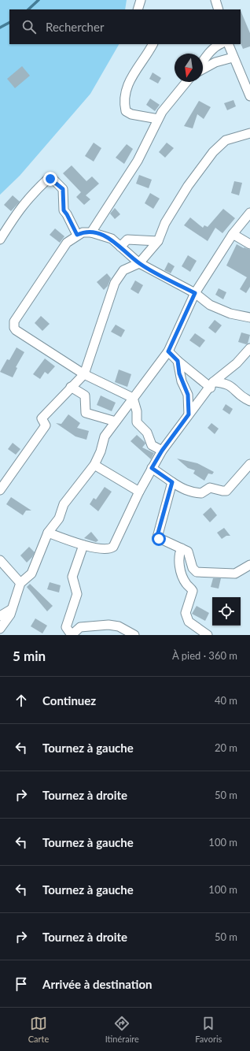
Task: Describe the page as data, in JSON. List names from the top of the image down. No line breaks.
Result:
{"north":"bottom","page":{"search":"Rechercher","heading":["5 min","À pied · 360 m"],"list":[["Continuez","40 m"],["Tournez à gauche","20 m"],["Tournez à droite","50 m"],["Tournez à gauche","100 m"],["Tournez à gauche","100 m"],["Tournez à droite","50 m"],"Arrivée à destination"],"nav":["Carte","Itinéraire","Favoris"]}}
